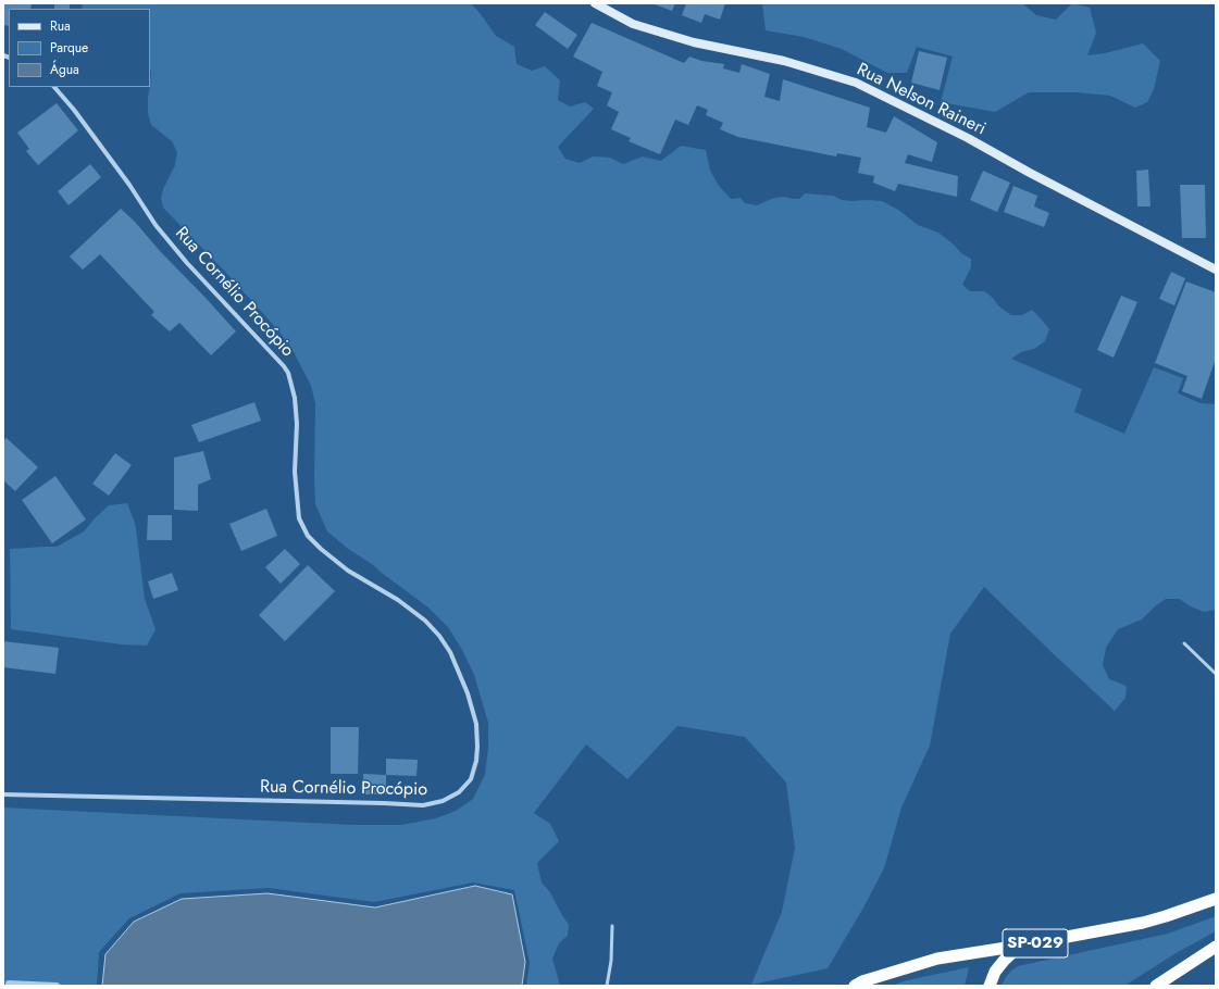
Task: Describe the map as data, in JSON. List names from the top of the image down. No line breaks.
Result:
{"streets":{"highway":["SP-029"],"main road":["Rua Nelson Raineri"],"street":["Rua Cornélio Procópio"]},"legend":["Rua","Parque","Água"]}
